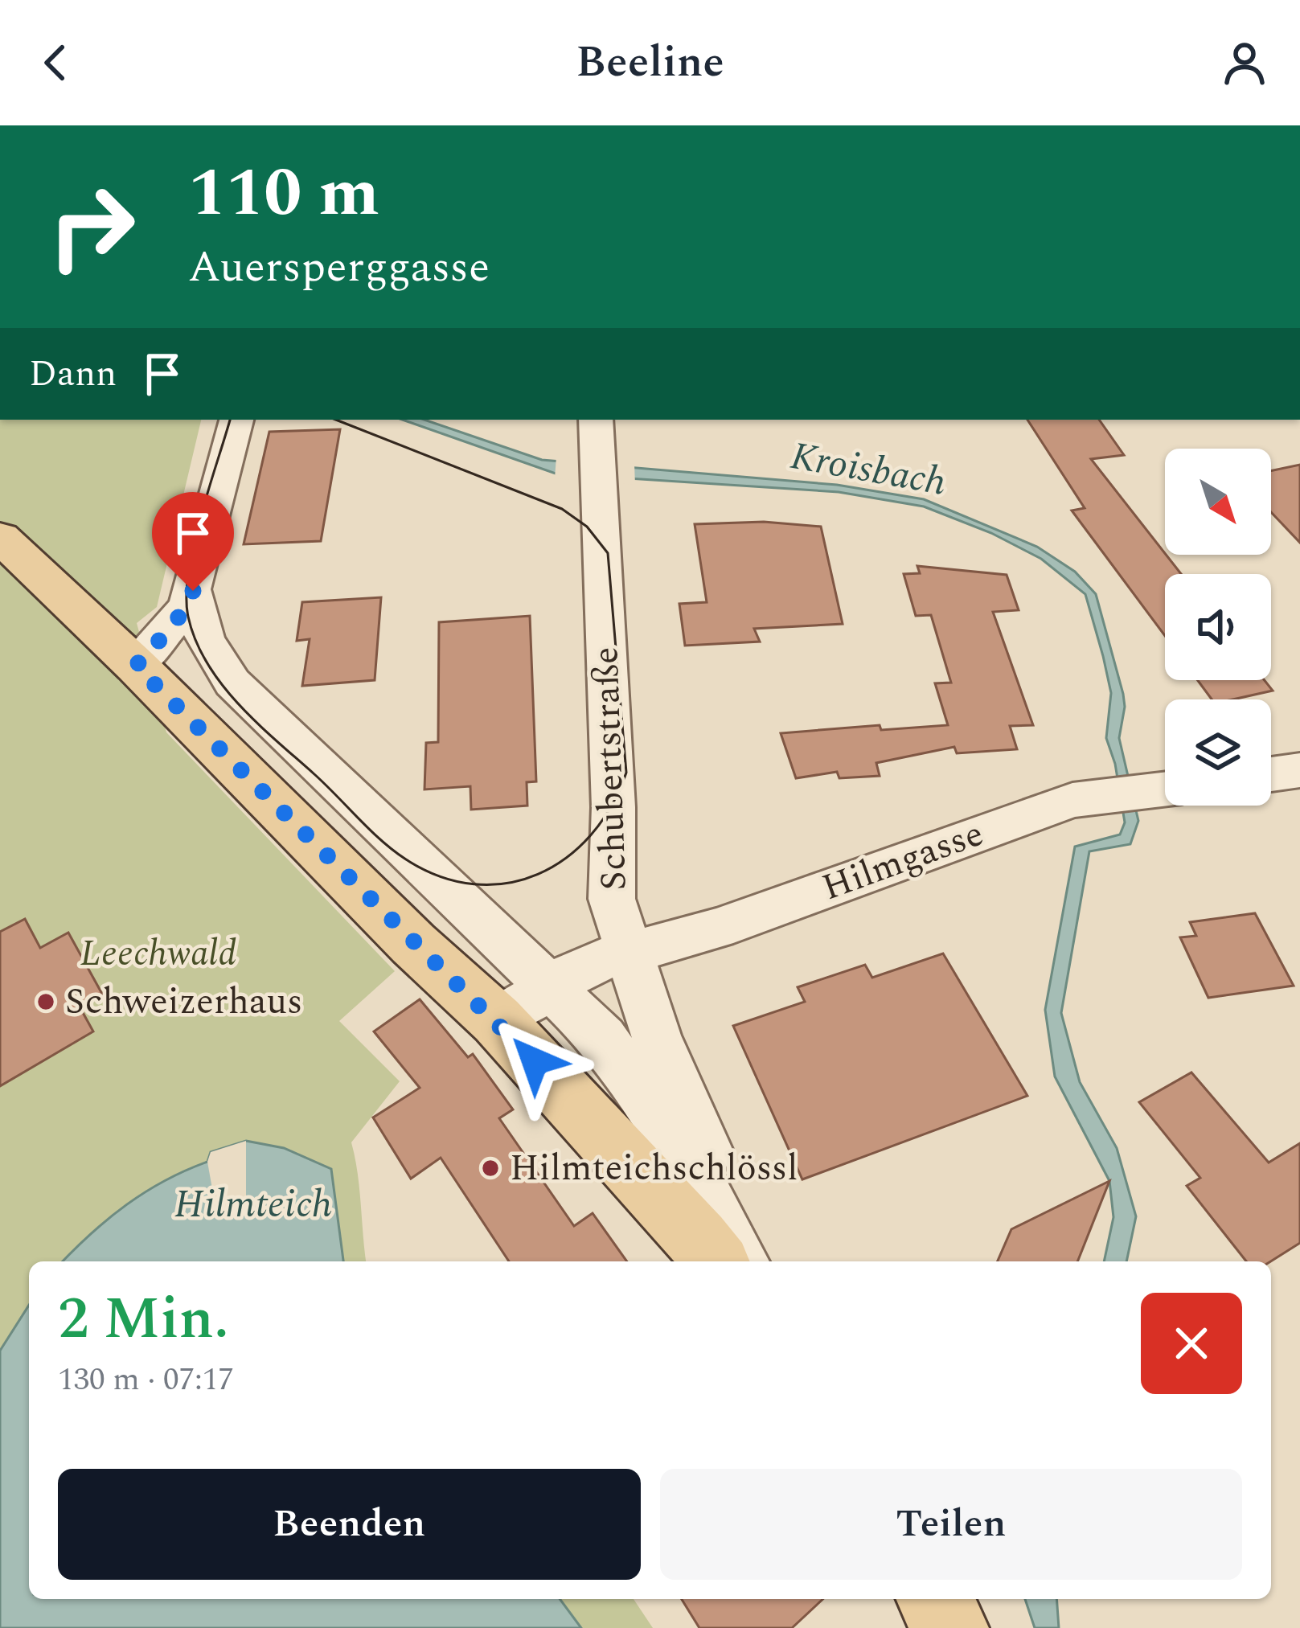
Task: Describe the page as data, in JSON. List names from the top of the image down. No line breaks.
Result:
{"streets":{"street":["Schubertstraße","Hilmgasse"]},"crossings":[["Schubertstraße","Hilmgasse"]],"water":["Kroisbach","Hilmteich"],"parks":["Leechwald"],"places":["Schweizerhaus","Hilmteichschlössl"],"north":"bottom right","page":{"header":"Beeline","turn":["110 m","Auersperggasse"],"then":"Dann","heading":["2 Min.","130 m · 07:17"],"buttons":["Beenden","Teilen"]}}
